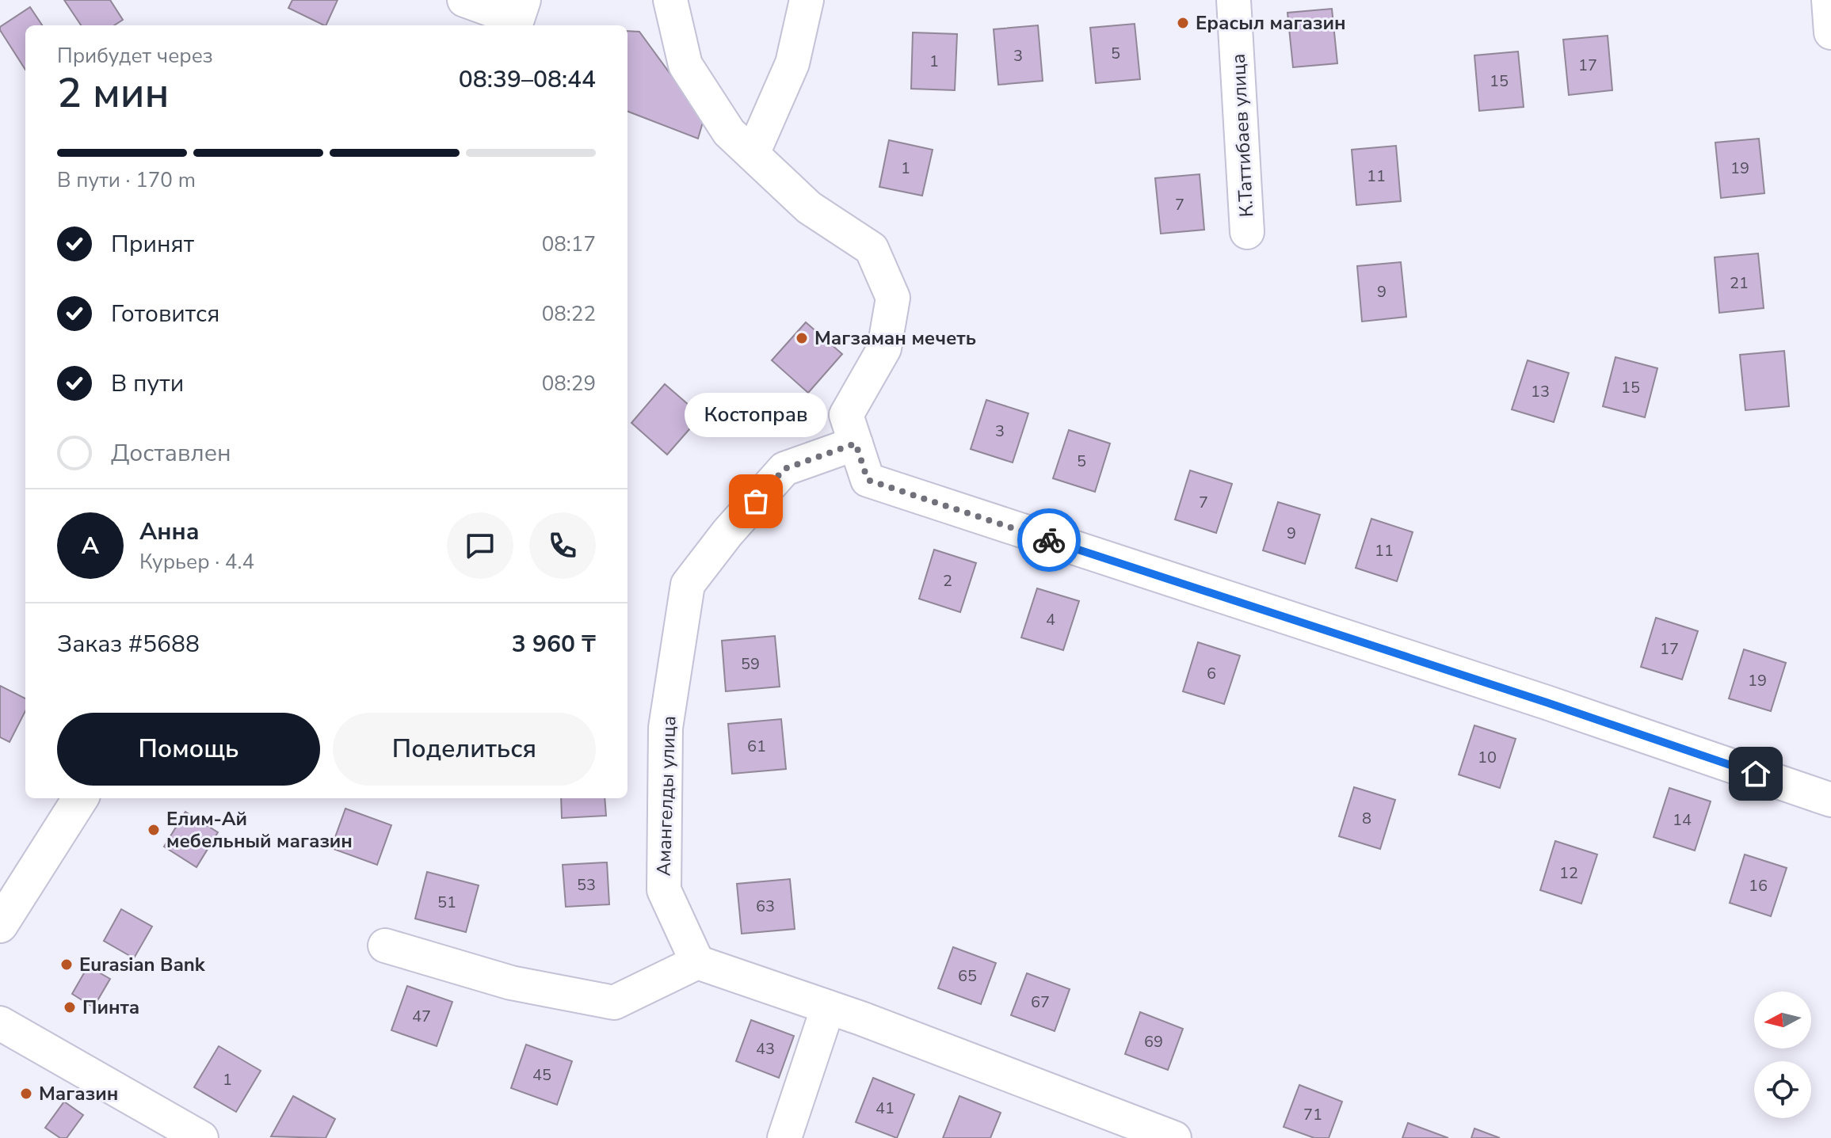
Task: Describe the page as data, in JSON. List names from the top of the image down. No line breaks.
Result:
{"streets":{"street":["К.Таттибаев улица","Амангелды улица"]},"places":["Ерасыл магазин","Магзаман мечеть","Костоправ","Елим-Ай мебельный магазин","Eurasian Bank","Пинта","Магазин"],"house_numbers":["5","3","1","17","15","1","19","11","7","21","9","15","13","3","5","7","9","11","2","4","17","59","6","19","61","10","8","14","12","53","16","51","63","65","67","47","69","43","45","1","41","71"],"north":"left","page":{"heading":["2 мин","Прибудет через","08:39–08:44"],"panel":["Анна","Курьер · 4.4","Заказ #5688","3 960 ₸"],"bar":"В пути · 170 m","list":[["Принят","08:17"],["Готовится","08:22"],["В пути","08:29"],"Доставлен"],"bubble":"Костоправ","round":"А","buttons":["Помощь","Поделиться"]}}
